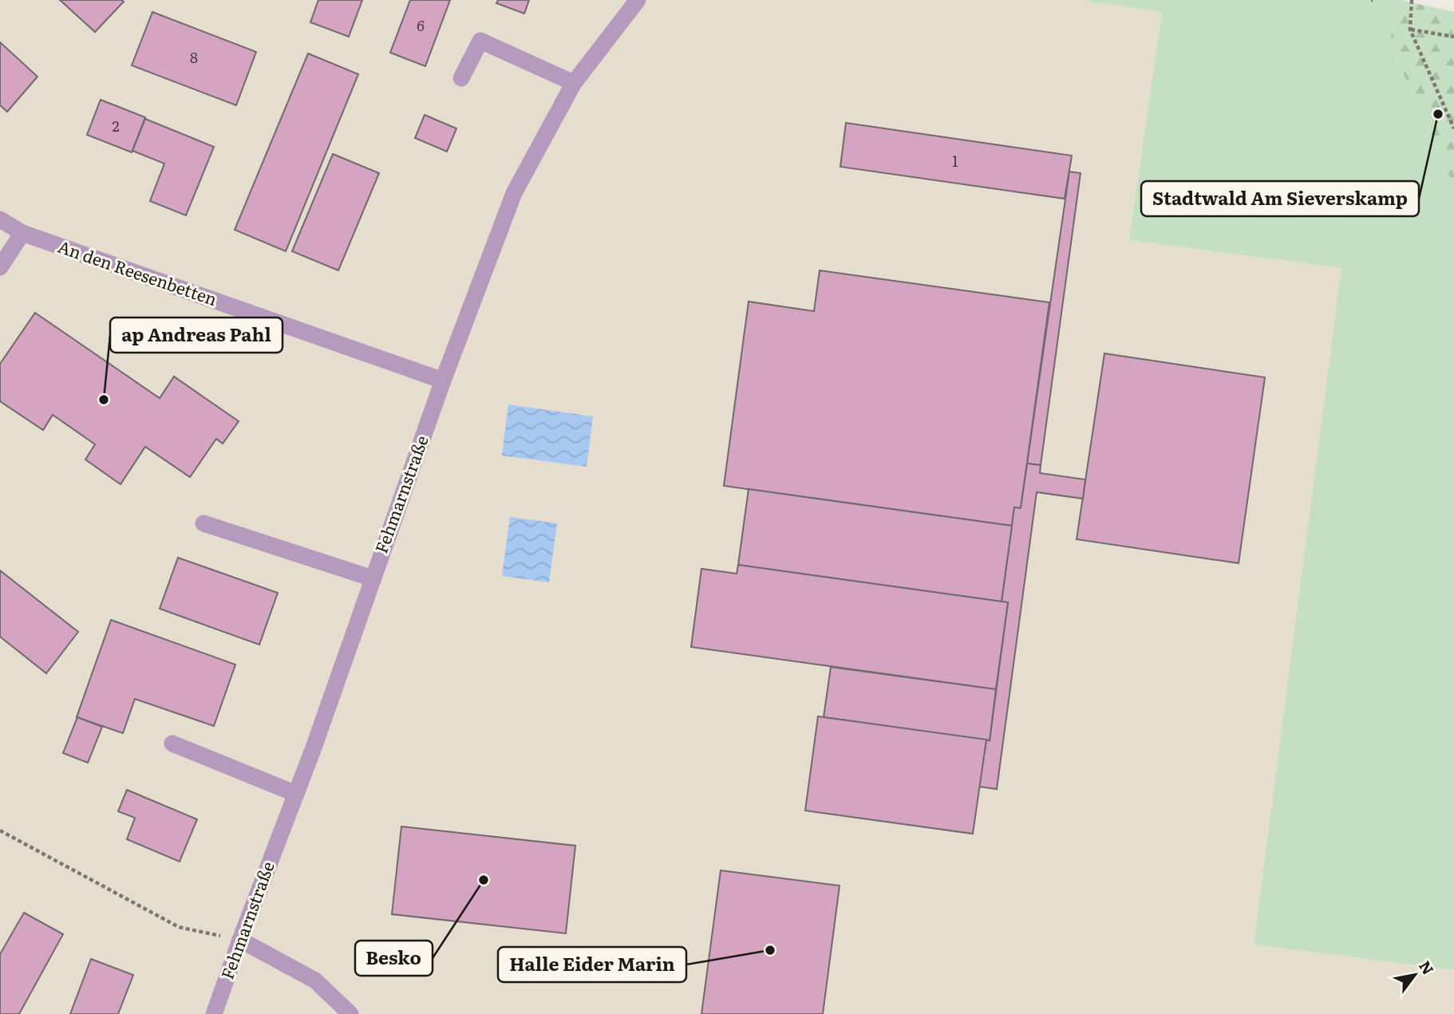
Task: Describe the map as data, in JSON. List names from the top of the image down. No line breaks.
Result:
{"streets":{"street":["An den Reesenbetten","Fehmarnstraße"]},"crossings":[["An den Reesenbetten","Fehmarnstraße"]],"places":["Stadtwald Am Sieverskamp","ap Andreas Pahl","Besko","Halle Eider Marin"],"house_numbers":["6","8","2","1"],"north":"top right"}
